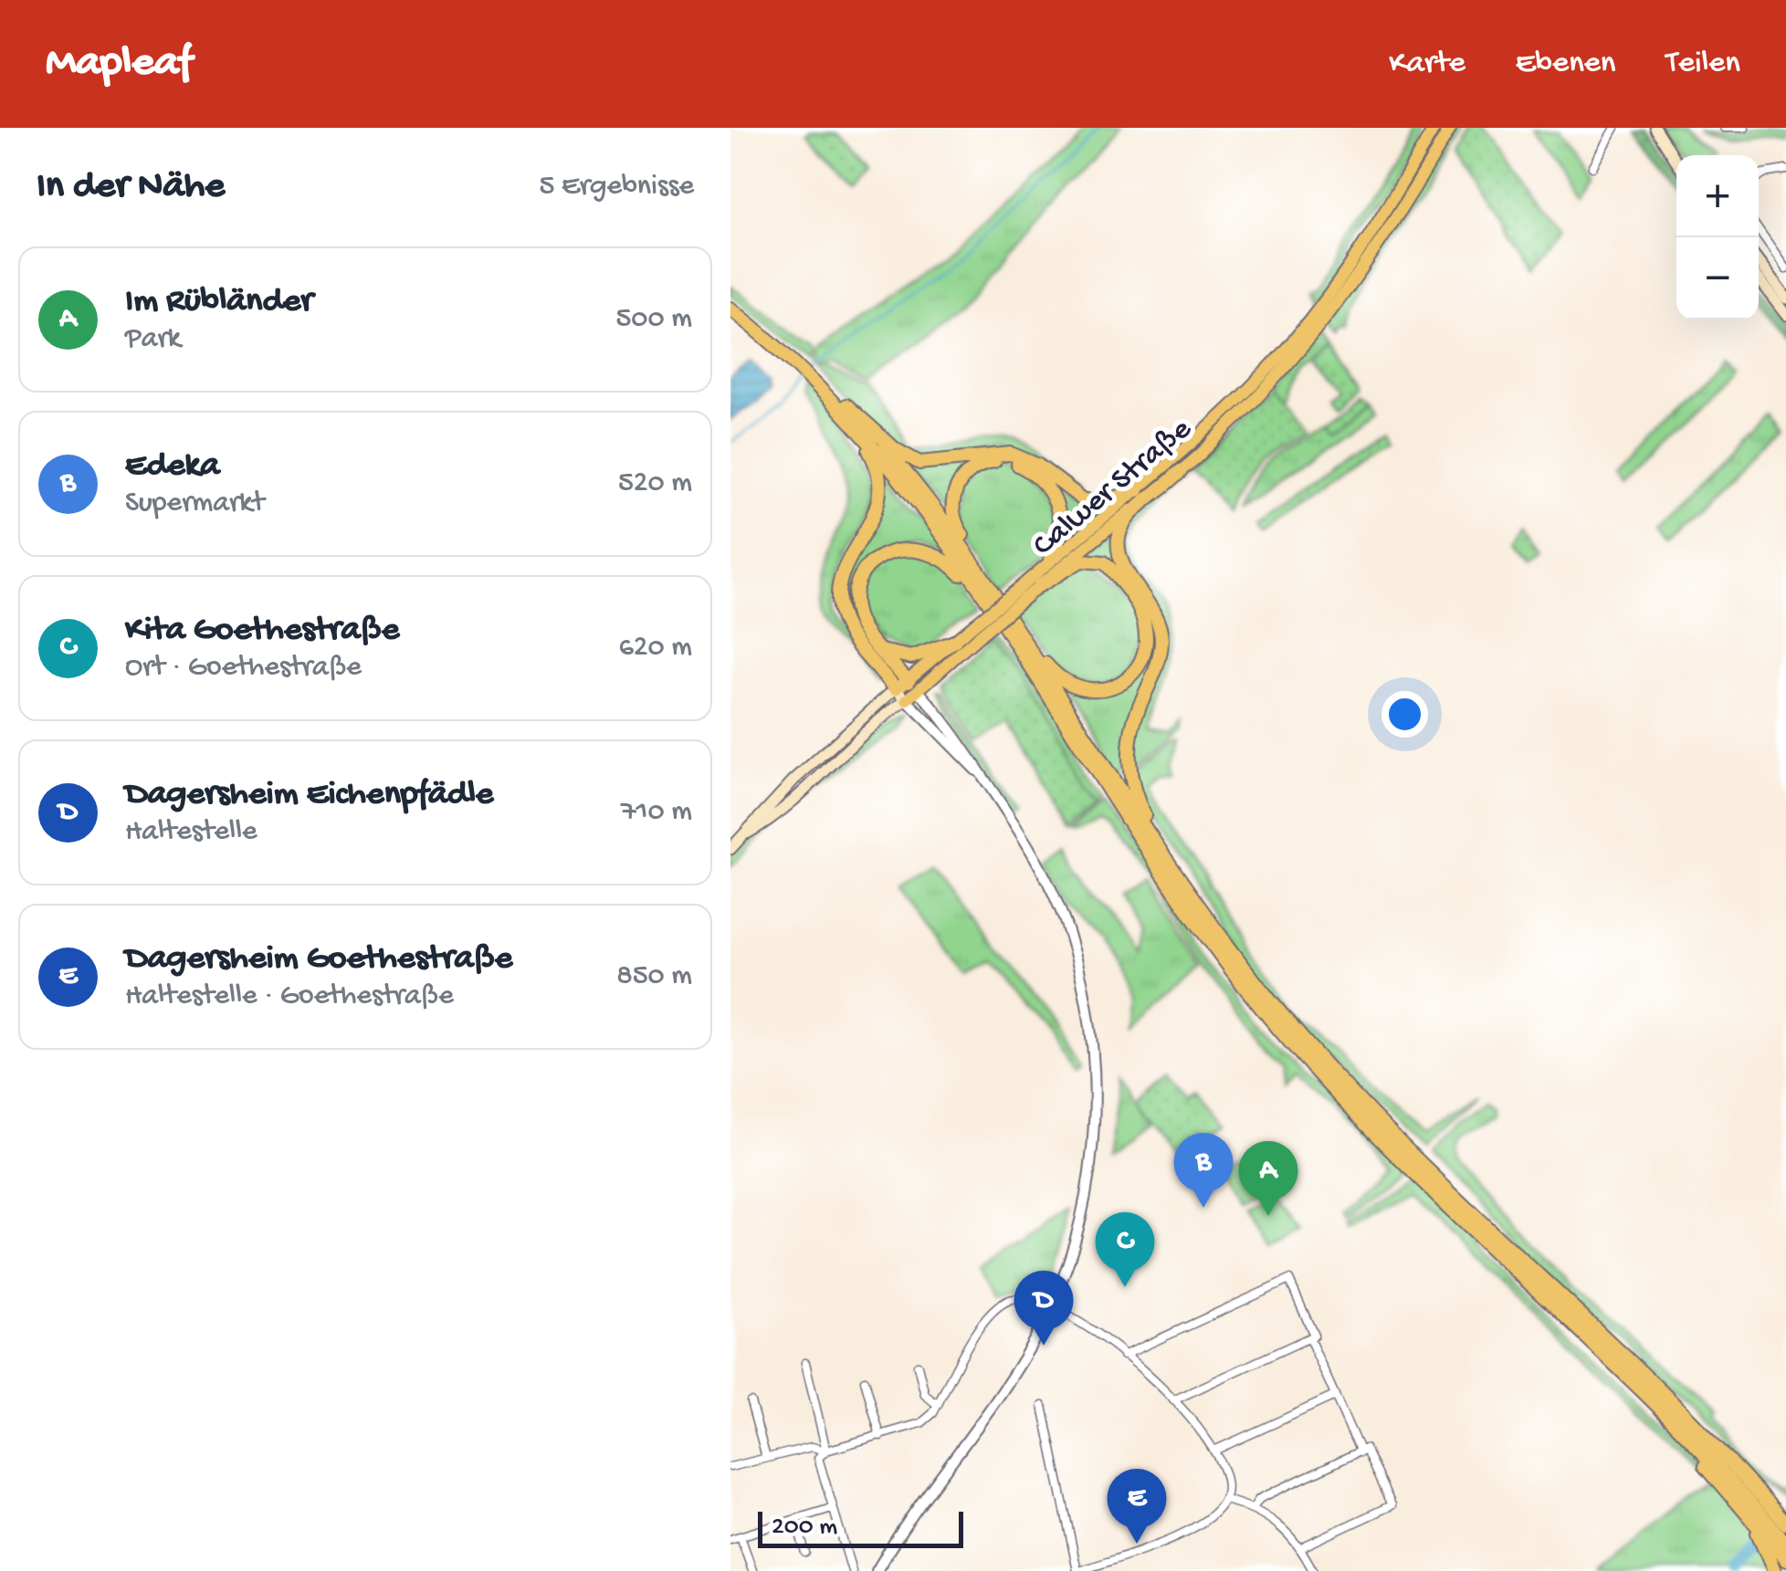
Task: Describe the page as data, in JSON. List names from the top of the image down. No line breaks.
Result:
{"streets":{"main road":["Calwer Straße"]},"scale_bar":"200 m","page":{"header":"Mapleaf","nav":["Karte","Ebenen","Teilen"],"heading":["In der Nähe","5 Ergebnisse"],"map_buttons":["+","−"],"list":[{"mark":"A","name":"Im Rübländer","note":"Park","value":"500 m"},{"mark":"B","name":"Edeka","note":"Supermarkt","value":"520 m"},{"mark":"C","name":"Kita Goethestraße","note":"Ort · Goethestraße","value":"620 m"},{"mark":"D","name":"Dagersheim Eichenpfädle","note":"Haltestelle","value":"710 m"},{"mark":"E","name":"Dagersheim Goethestraße","note":"Haltestelle · Goethestraße","value":"850 m"}],"pins":["B","A","C","D","E"],"scale":"200 m"}}
